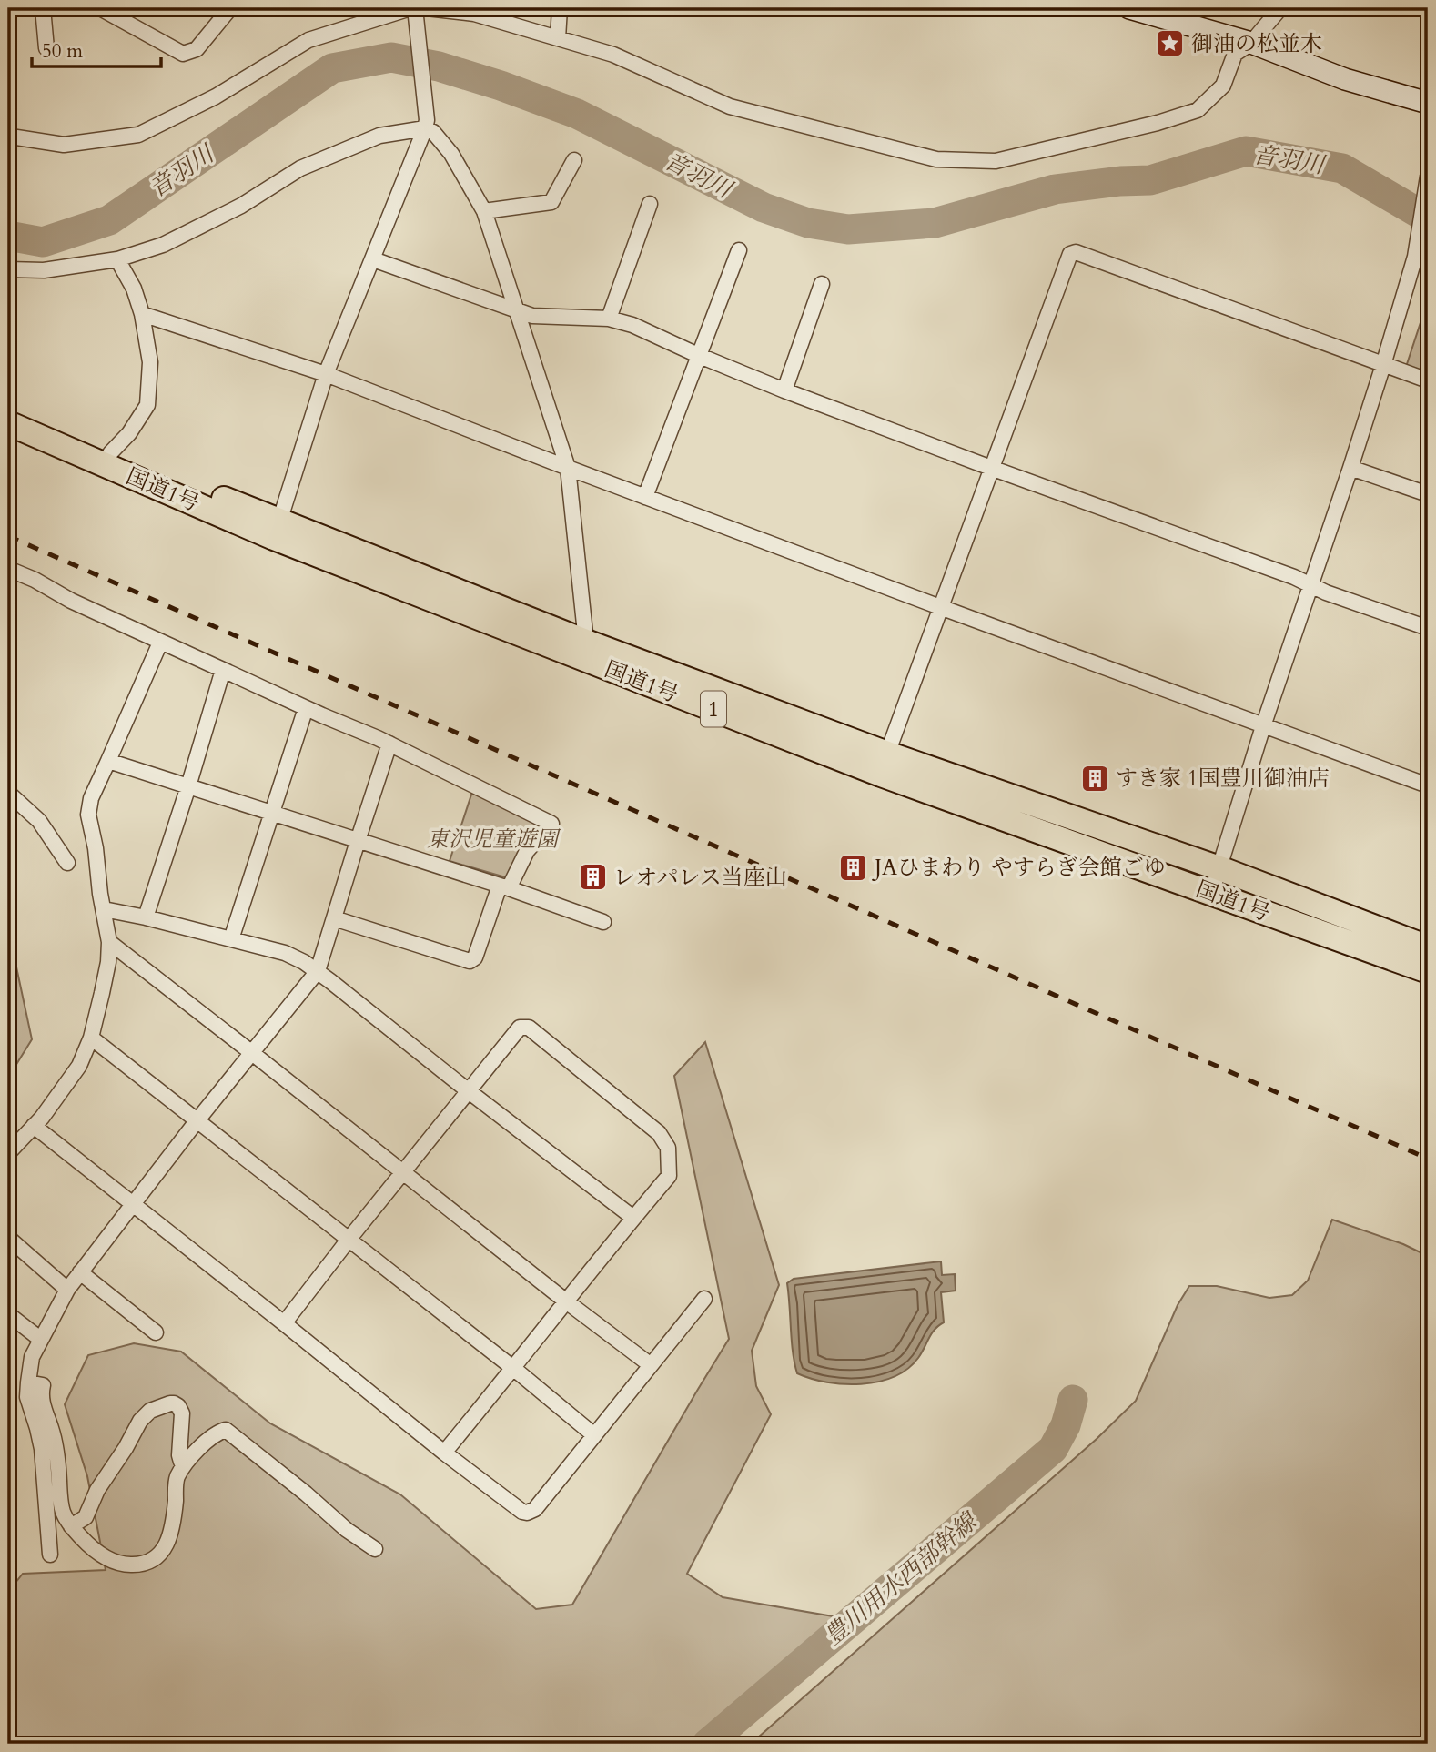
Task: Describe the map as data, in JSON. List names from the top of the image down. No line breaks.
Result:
{"streets":{"highway":["国道1号","1"]},"water":["音羽川","豊川用水西部幹線"],"parks":["東沢児童遊園"],"places":{"place":["御油の松並木"],"building":["すき家 1国豊川御油店","JAひまわり やすらぎ会館ごゆ","レオパレス当座山"]},"scale_bar":"50 m"}
